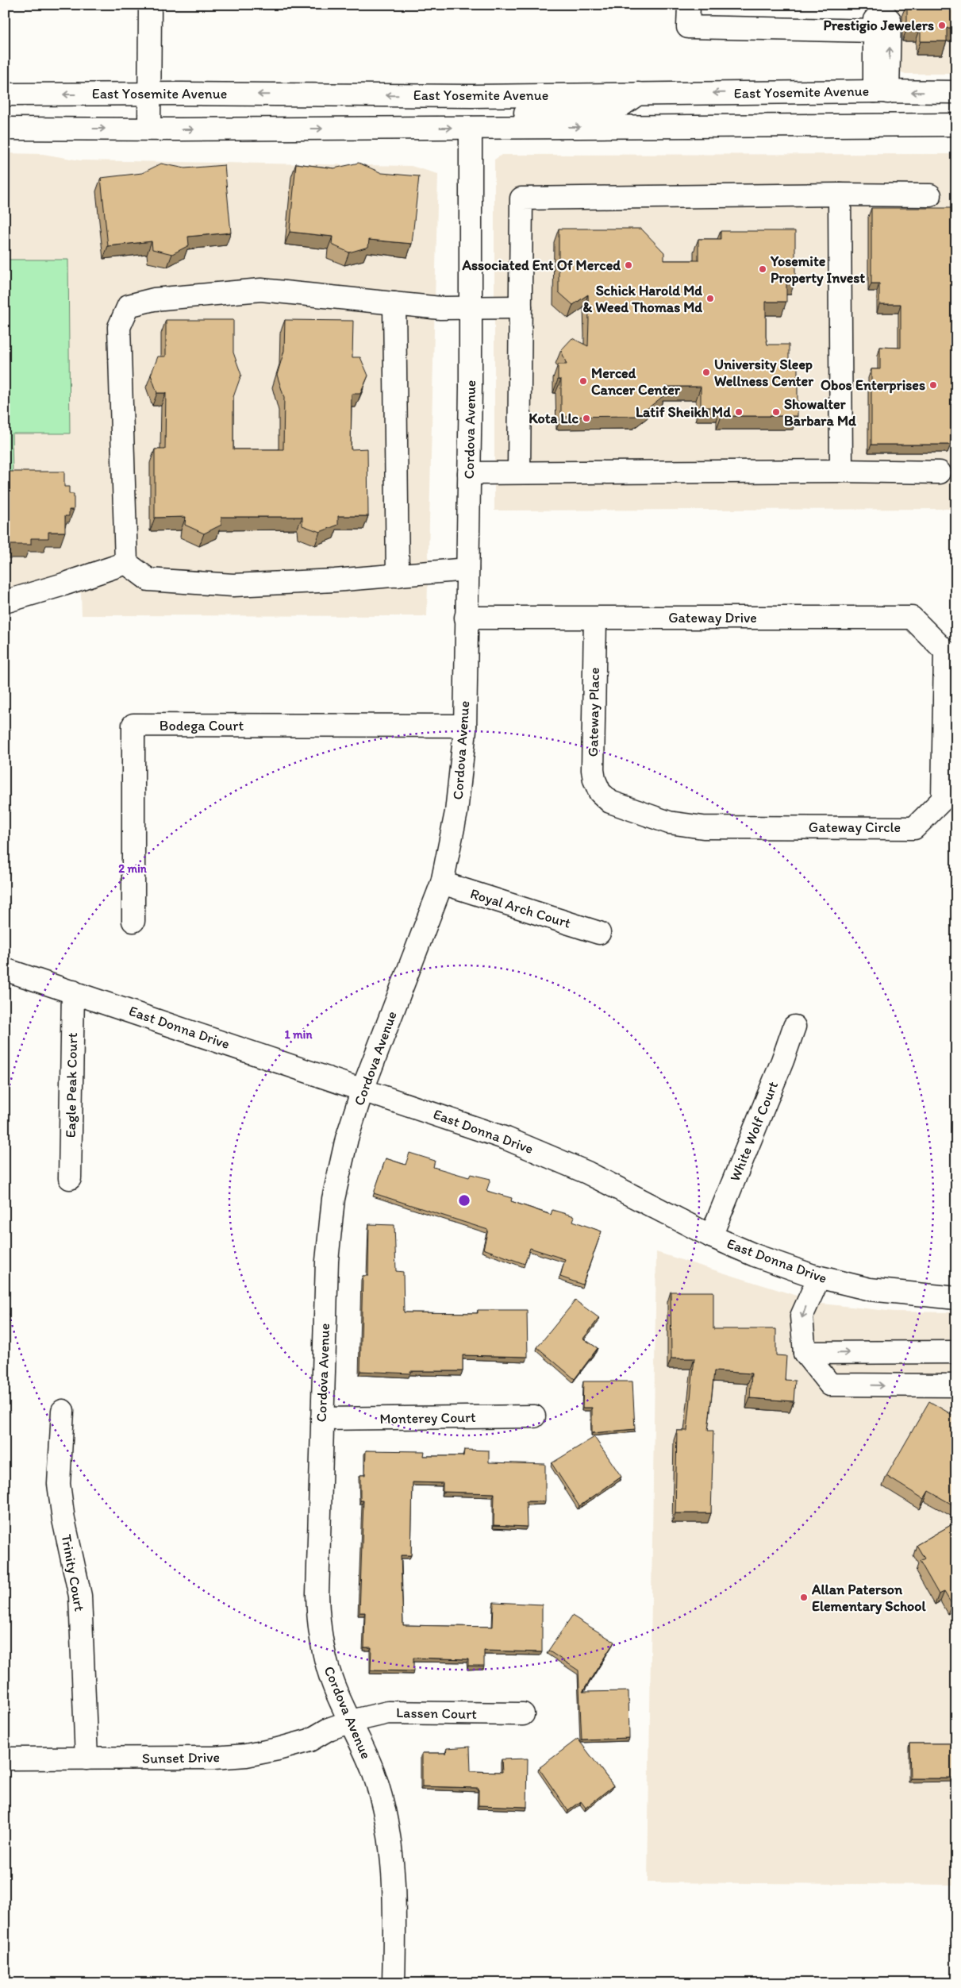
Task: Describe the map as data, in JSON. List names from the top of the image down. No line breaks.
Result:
{"streets":{"street":["East Yosemite Avenue","Cordova Avenue","Gateway Drive","Gateway Place","Bodega Court","Gateway Circle","Royal Arch Court","East Donna Drive","Eagle Peak Court","White Wolf Court","Monterey Court","Trinity Court","Lassen Court","Sunset Drive"]},"crossings":[["Cordova Avenue","Gateway Drive"],["Cordova Avenue","Bodega Court"],["Cordova Avenue","Royal Arch Court"],["Cordova Avenue","East Donna Drive"],["Cordova Avenue","Monterey Court"],["Cordova Avenue","Lassen Court"],["Cordova Avenue","Sunset Drive"],["Gateway Drive","Gateway Place"],["Gateway Drive","Gateway Circle"],["Gateway Place","Gateway Circle"],["East Donna Drive","Eagle Peak Court"],["East Donna Drive","White Wolf Court"],["Trinity Court","Sunset Drive"],["Lassen Court","Sunset Drive"]],"places":["Prestigio Jewelers","Associated Ent Of Merced","Yosemite Property Invest","Schick Harold Md & Weed Thomas Md","University Sleep Wellness Center","Merced Cancer Center","Obos Enterprises","Latif Sheikh Md","Showalter Barbara Md","Kota Llc","Allan Paterson Elementary School"],"rings":["2 min","1 min"]}
